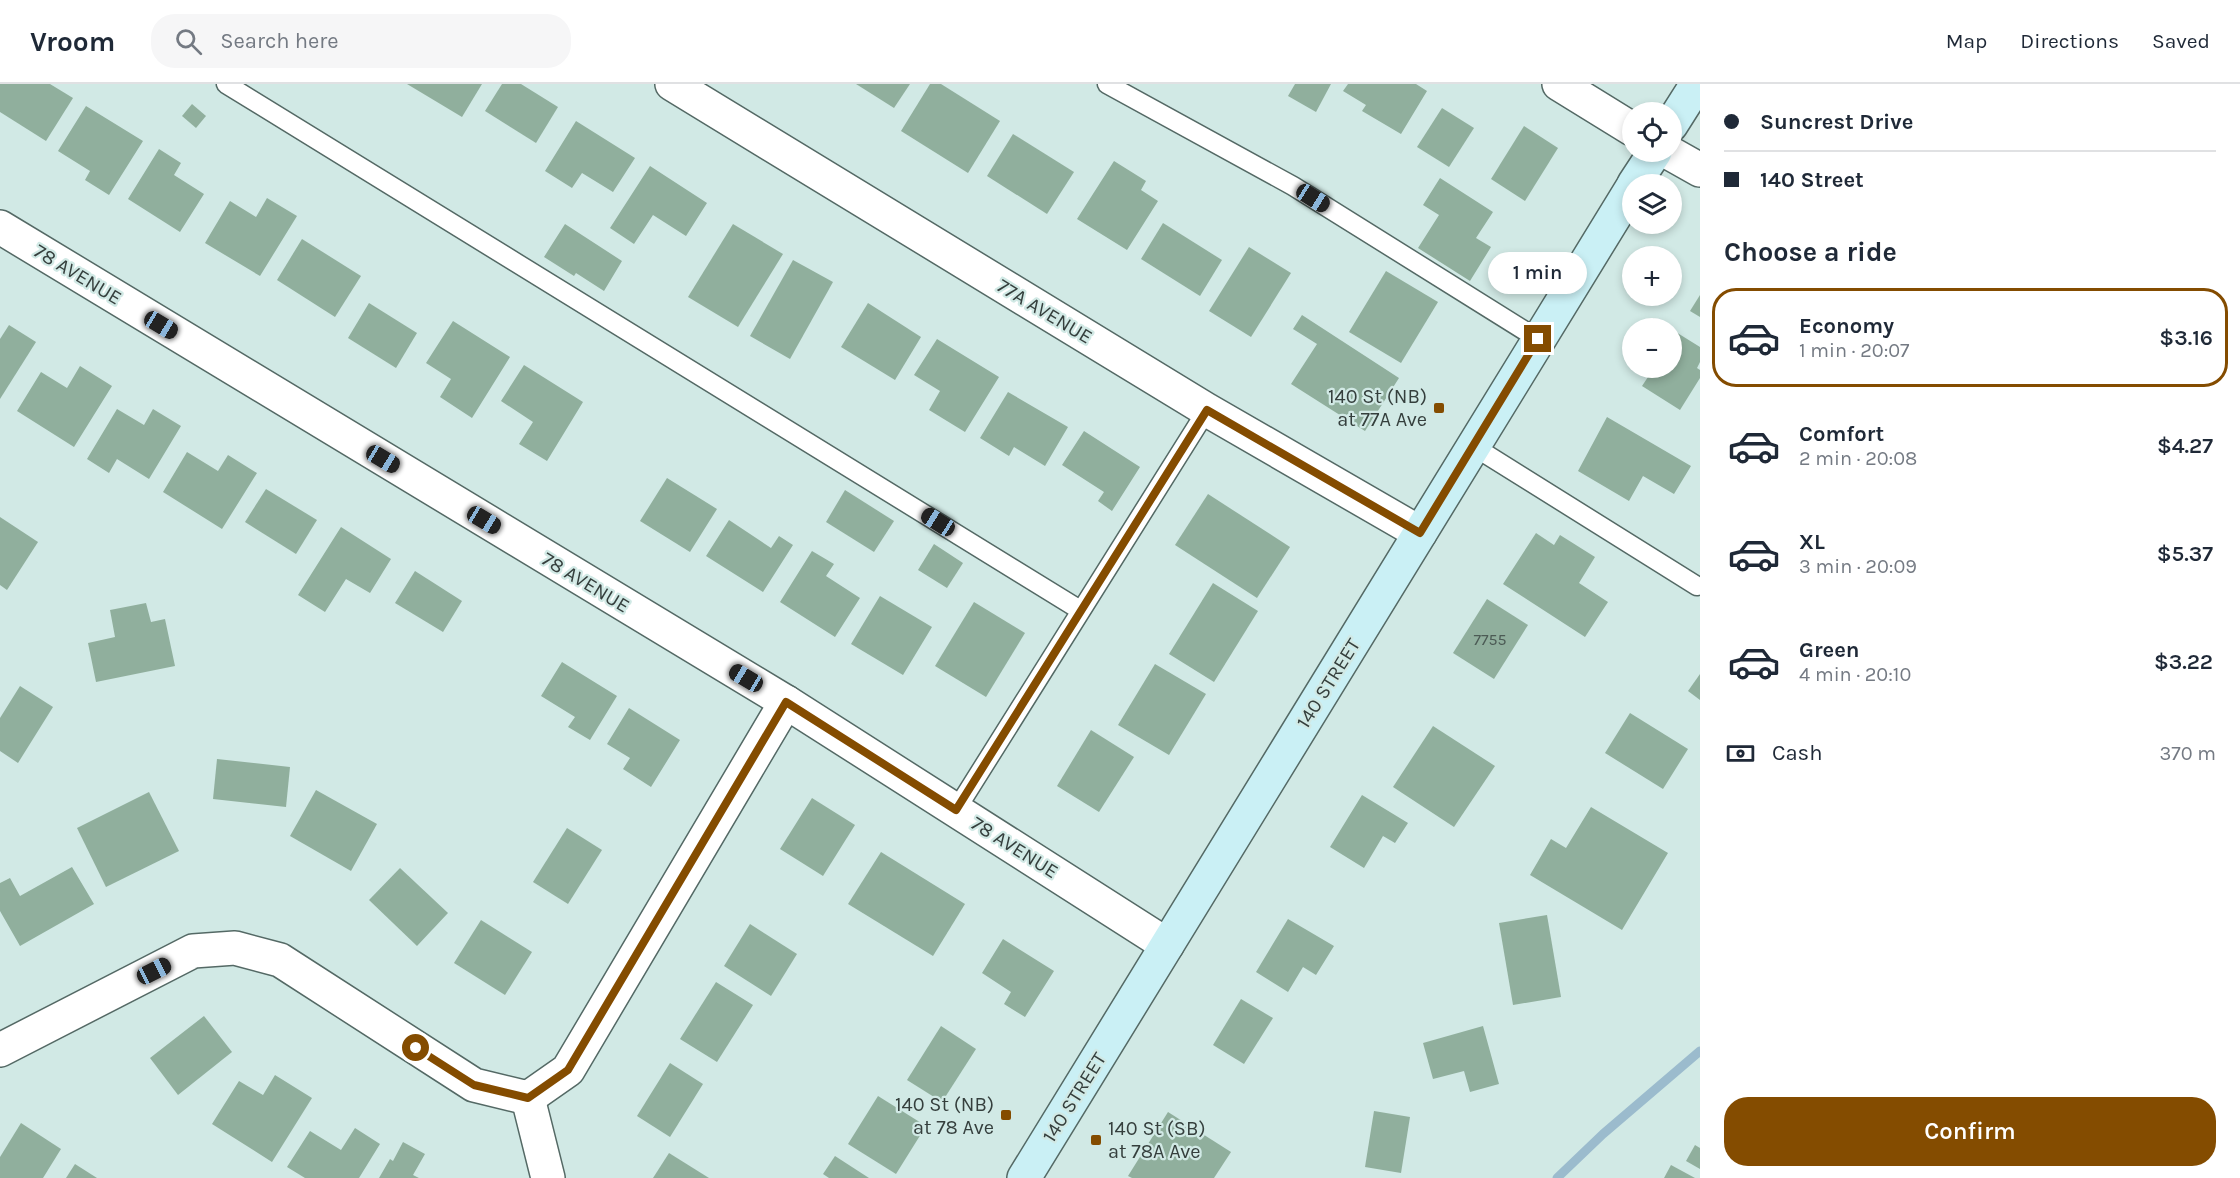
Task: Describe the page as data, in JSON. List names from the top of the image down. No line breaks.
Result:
{"streets":{"main road":["140 STREET"],"street":["78 AVENUE","77A AVENUE"]},"crossings":[["78 AVENUE","140 STREET"],["77A AVENUE","140 STREET"]],"places":{"transit":["140 St (NB) at 77A Ave","140 St (NB) at 78 Ave","140 St (SB) at 78A Ave"]},"house_numbers":["7755"],"page":{"header":"Vroom","search":"Search here","nav":["Map","Directions","Saved"],"banner":["Suncrest Drive","140 Street"],"map_buttons":["+","−"],"heading":"Choose a ride","bubble":"1 min","list":[{"name":"Economy","note":"1 min · 20:07","value":"$3.16"},{"name":"Comfort","note":"2 min · 20:08","value":"$4.27"},{"name":"XL","note":"3 min · 20:09","value":"$5.37"},{"name":"Green","note":"4 min · 20:10","value":"$3.22"}],"pay":["Cash","370 m"],"buttons":"Confirm"}}
